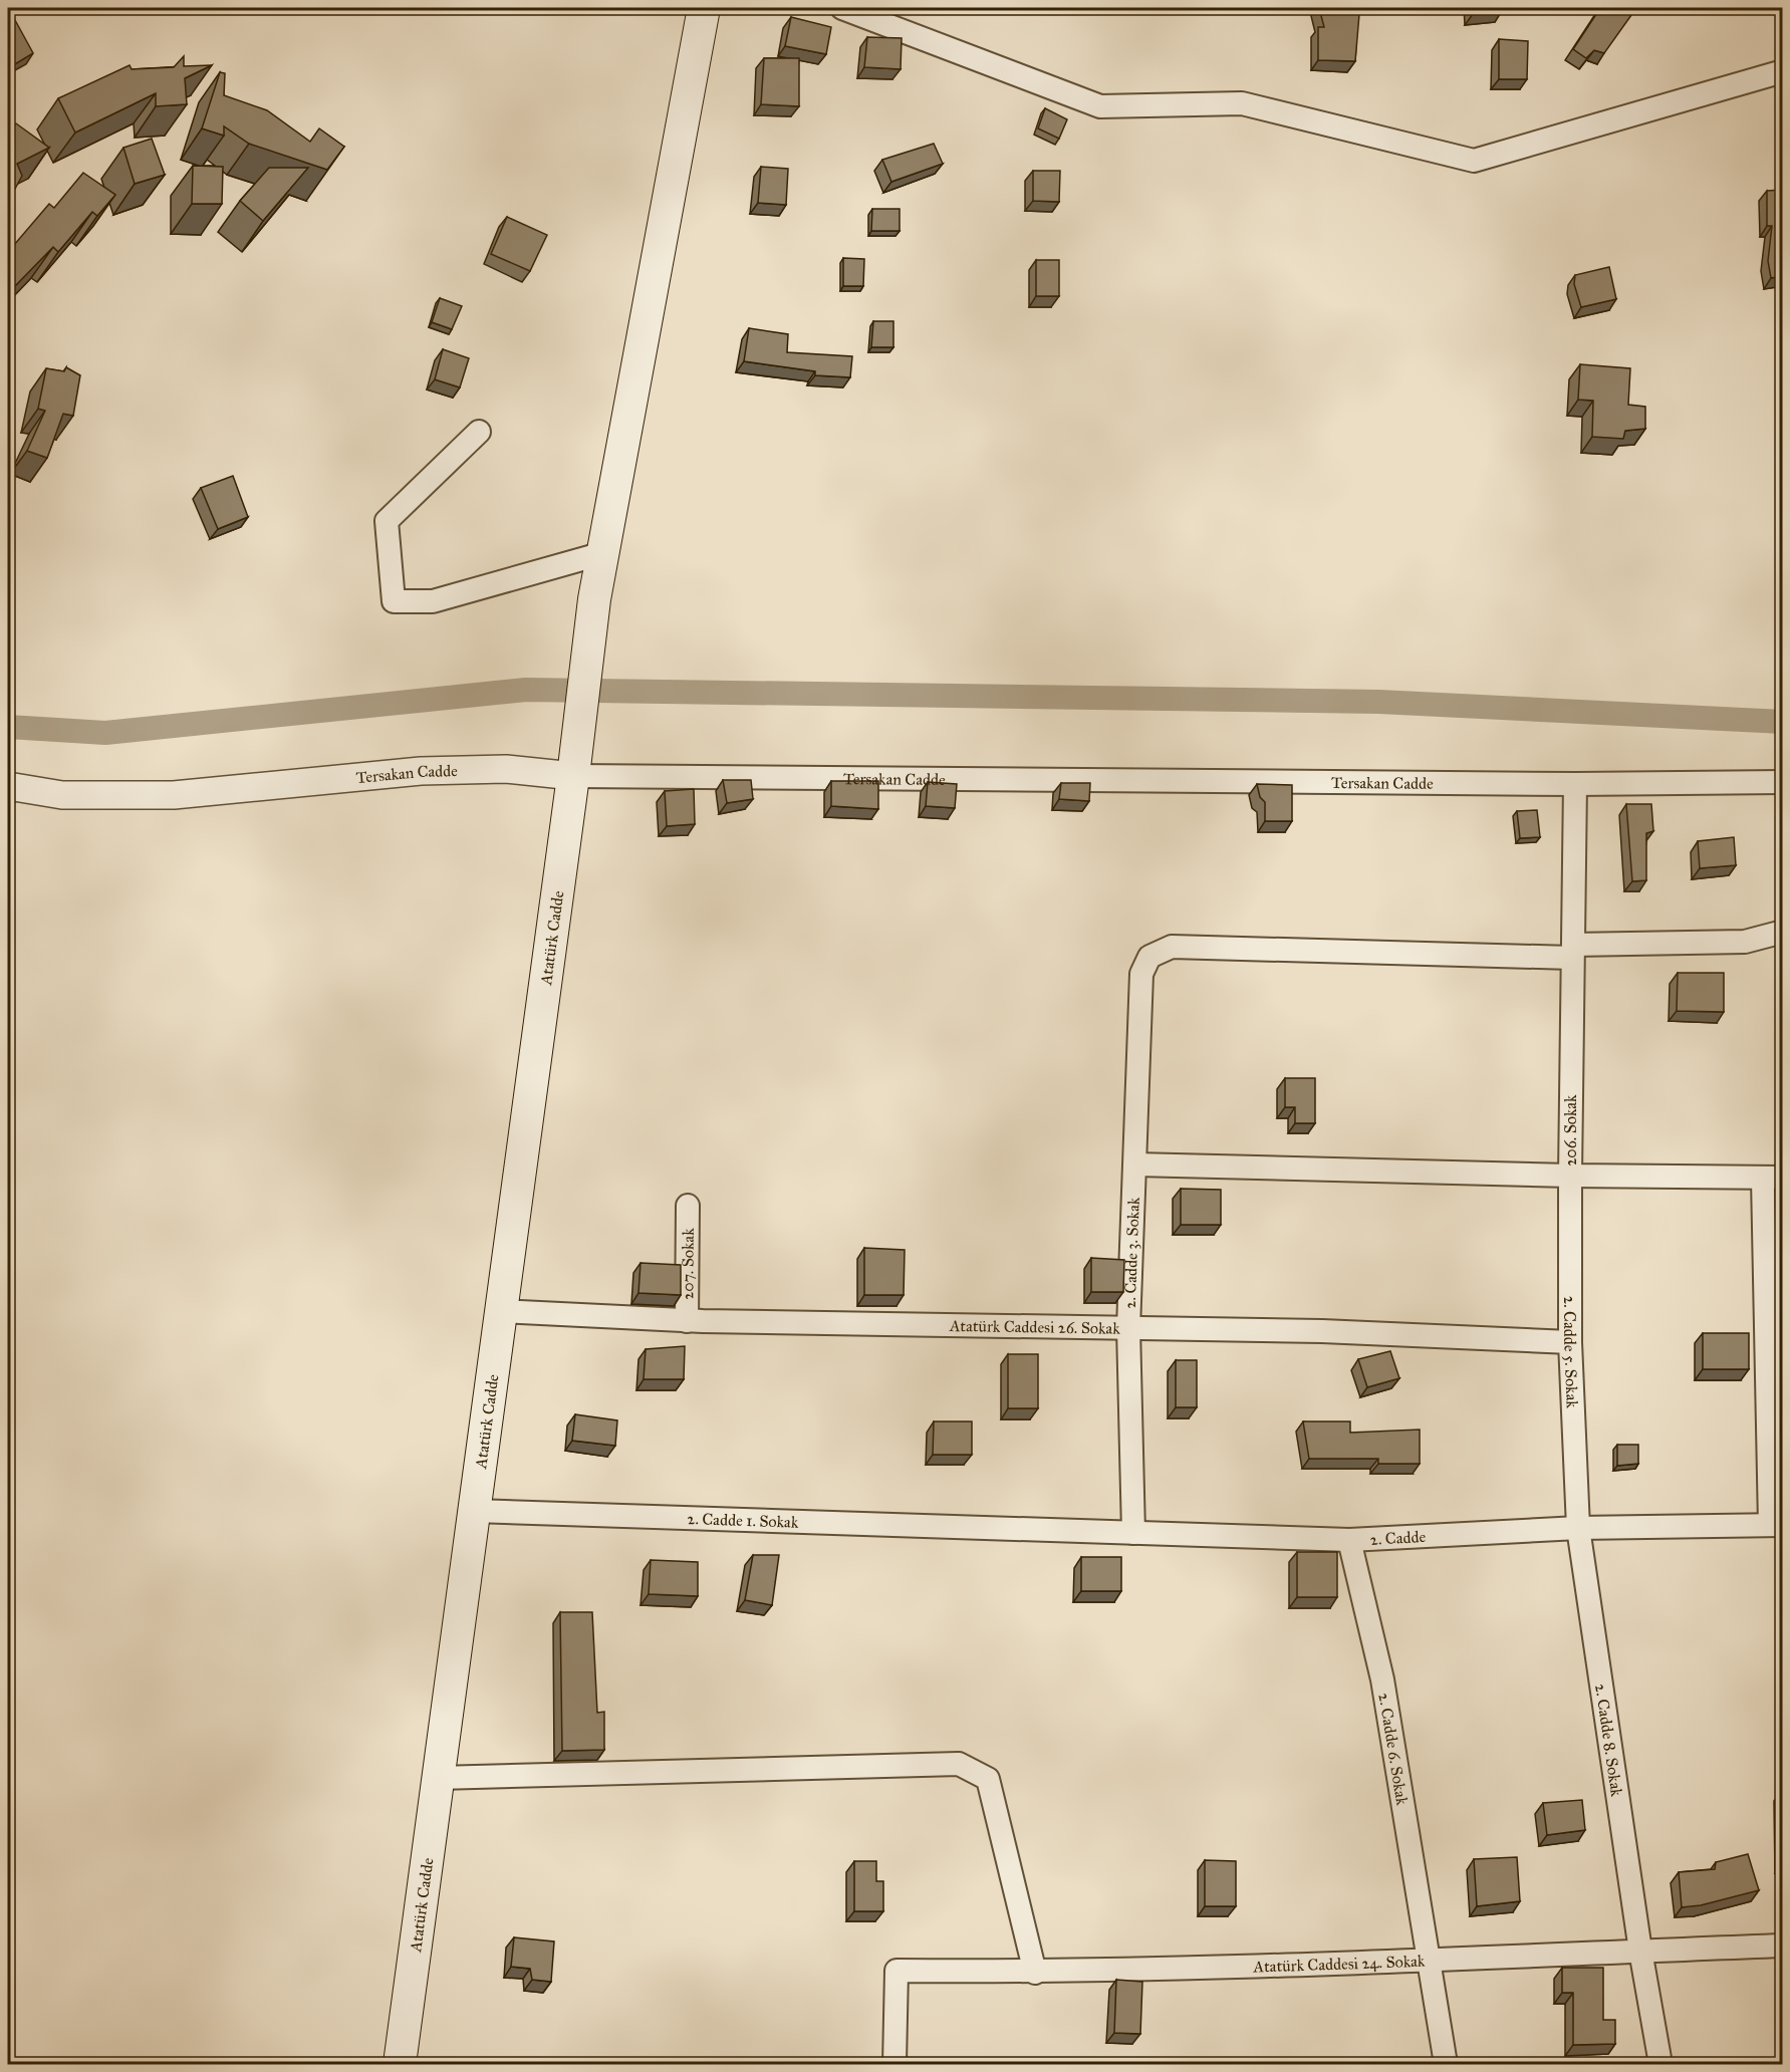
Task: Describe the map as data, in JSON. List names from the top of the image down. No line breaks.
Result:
{"streets":{"main road":["Atatürk Cadde"],"street":["Tersakan Cadde","206. Sokak","2. Cadde 3. Sokak","207. Sokak","Atatürk Caddesi 26. Sokak","2. Cadde 5. Sokak","2. Cadde 1. Sokak","2. Cadde","2. Cadde 8. Sokak","2. Cadde 6. Sokak","Atatürk Caddesi 24. Sokak"]},"crossings":[["Tersakan Cadde","Atatürk Cadde"],["Tersakan Cadde","206. Sokak"],["Atatürk Cadde","Atatürk Caddesi 26. Sokak"],["Atatürk Cadde","2. Cadde 1. Sokak"],["206. Sokak","2. Cadde 3. Sokak"],["206. Sokak","2. Cadde 5. Sokak"],["2. Cadde 3. Sokak","Atatürk Caddesi 26. Sokak"],["2. Cadde 3. Sokak","2. Cadde"],["207. Sokak","Atatürk Caddesi 26. Sokak"],["Atatürk Caddesi 26. Sokak","2. Cadde 5. Sokak"],["2. Cadde 5. Sokak","2. Cadde"],["2. Cadde 5. Sokak","2. Cadde 8. Sokak"],["2. Cadde 1. Sokak","2. Cadde"],["2. Cadde","2. Cadde 8. Sokak"],["2. Cadde","2. Cadde 6. Sokak"],["2. Cadde 8. Sokak","Atatürk Caddesi 24. Sokak"],["2. Cadde 6. Sokak","Atatürk Caddesi 24. Sokak"]]}
